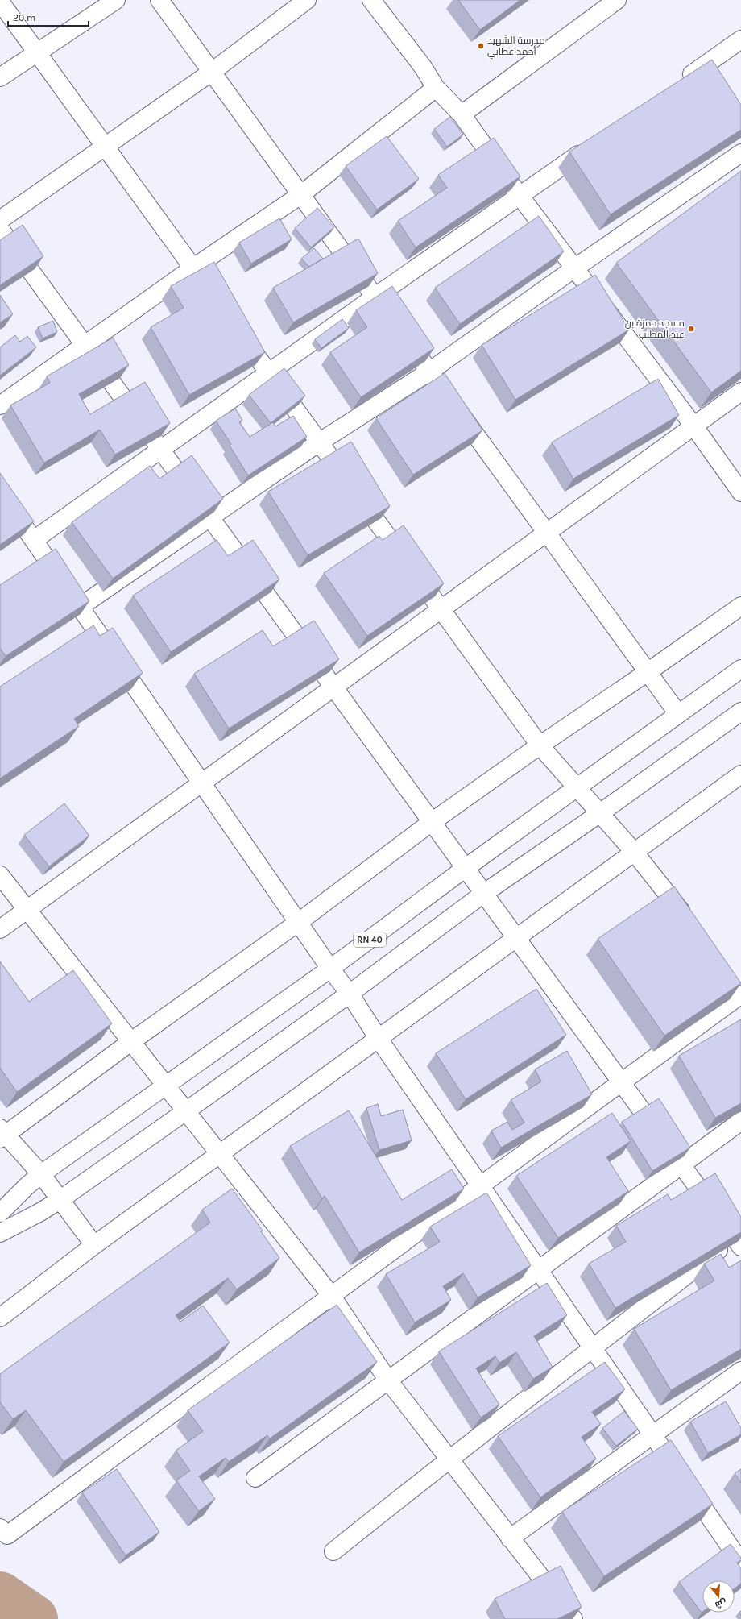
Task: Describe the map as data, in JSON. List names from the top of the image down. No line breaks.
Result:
{"streets":{"street":["RN 40"]},"places":["مدرسة الشهيد أحمد عطابي","مسجد حمزة بن عبد المطلب"],"scale_bar":"20 m","north":"bottom"}
